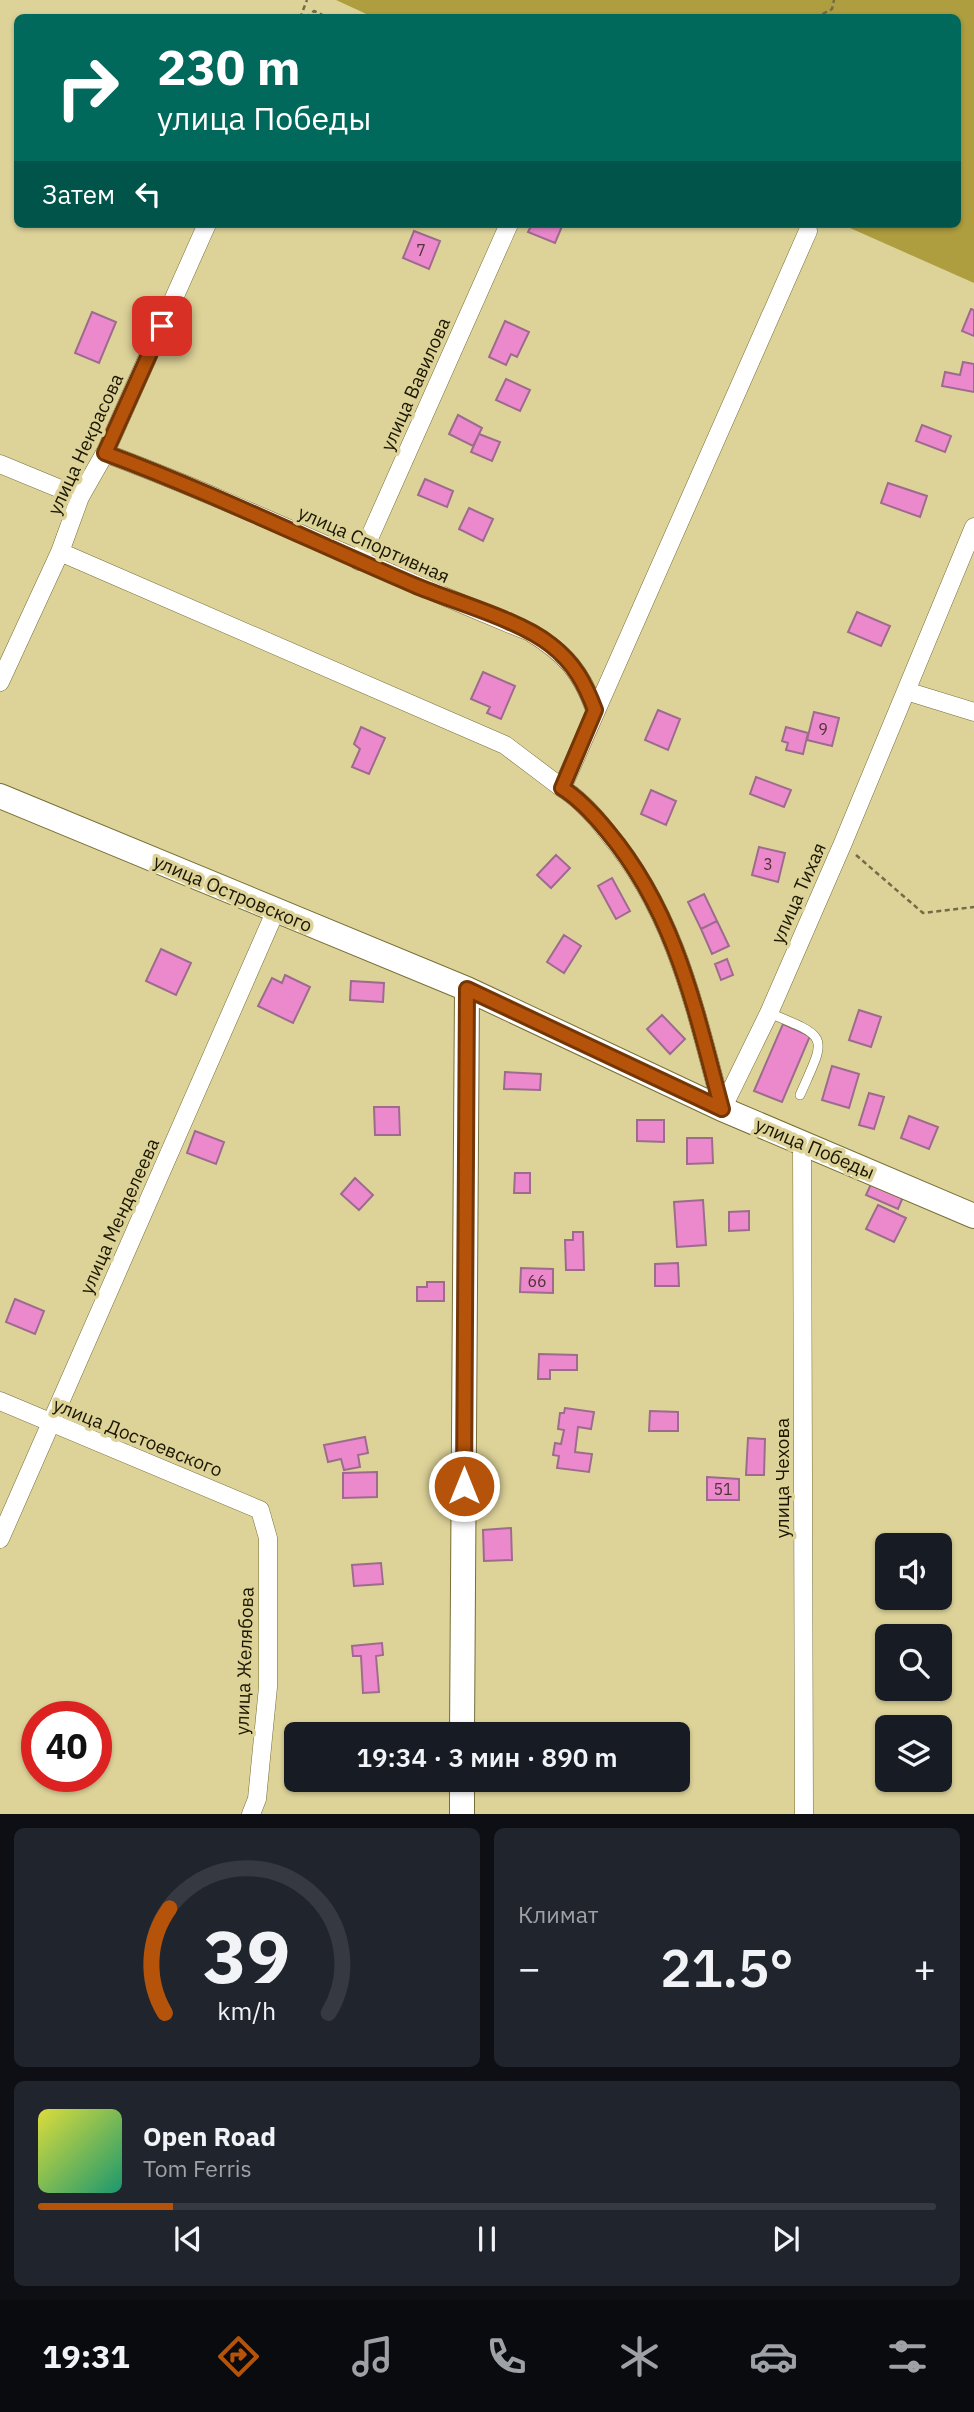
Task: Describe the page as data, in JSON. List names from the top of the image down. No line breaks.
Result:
{"streets":{"main road":["улица Островского","улица Победы"],"street":["улица Вавилова","улица Некрасова","улица Спортивная","улица Тихая","улица Менделеева","улица Достоевского","улица Чехова","улица Желябова"]},"crossings":[["улица Вавилова","улица Спортивная"],["улица Некрасова","улица Спортивная"],["улица Островского","улица Победы"],["улица Островского","улица Менделеева"],["улица Тихая","улица Победы"],["улица Победы","улица Чехова"],["улица Менделеева","улица Достоевского"],["улица Достоевского","улица Желябова"]],"house_numbers":["7","9","3","66","51"],"page":{"turn":["230 m","улица Победы"],"then":"Затем","limit":"40","trip":"19:34 · 3 мин · 890 m","tile":"Климат","heat":["−","21.5°","+"],"song":["Open Road","Tom Ferris"],"tabs":"19:31","gauge":["39","km/h"]}}
